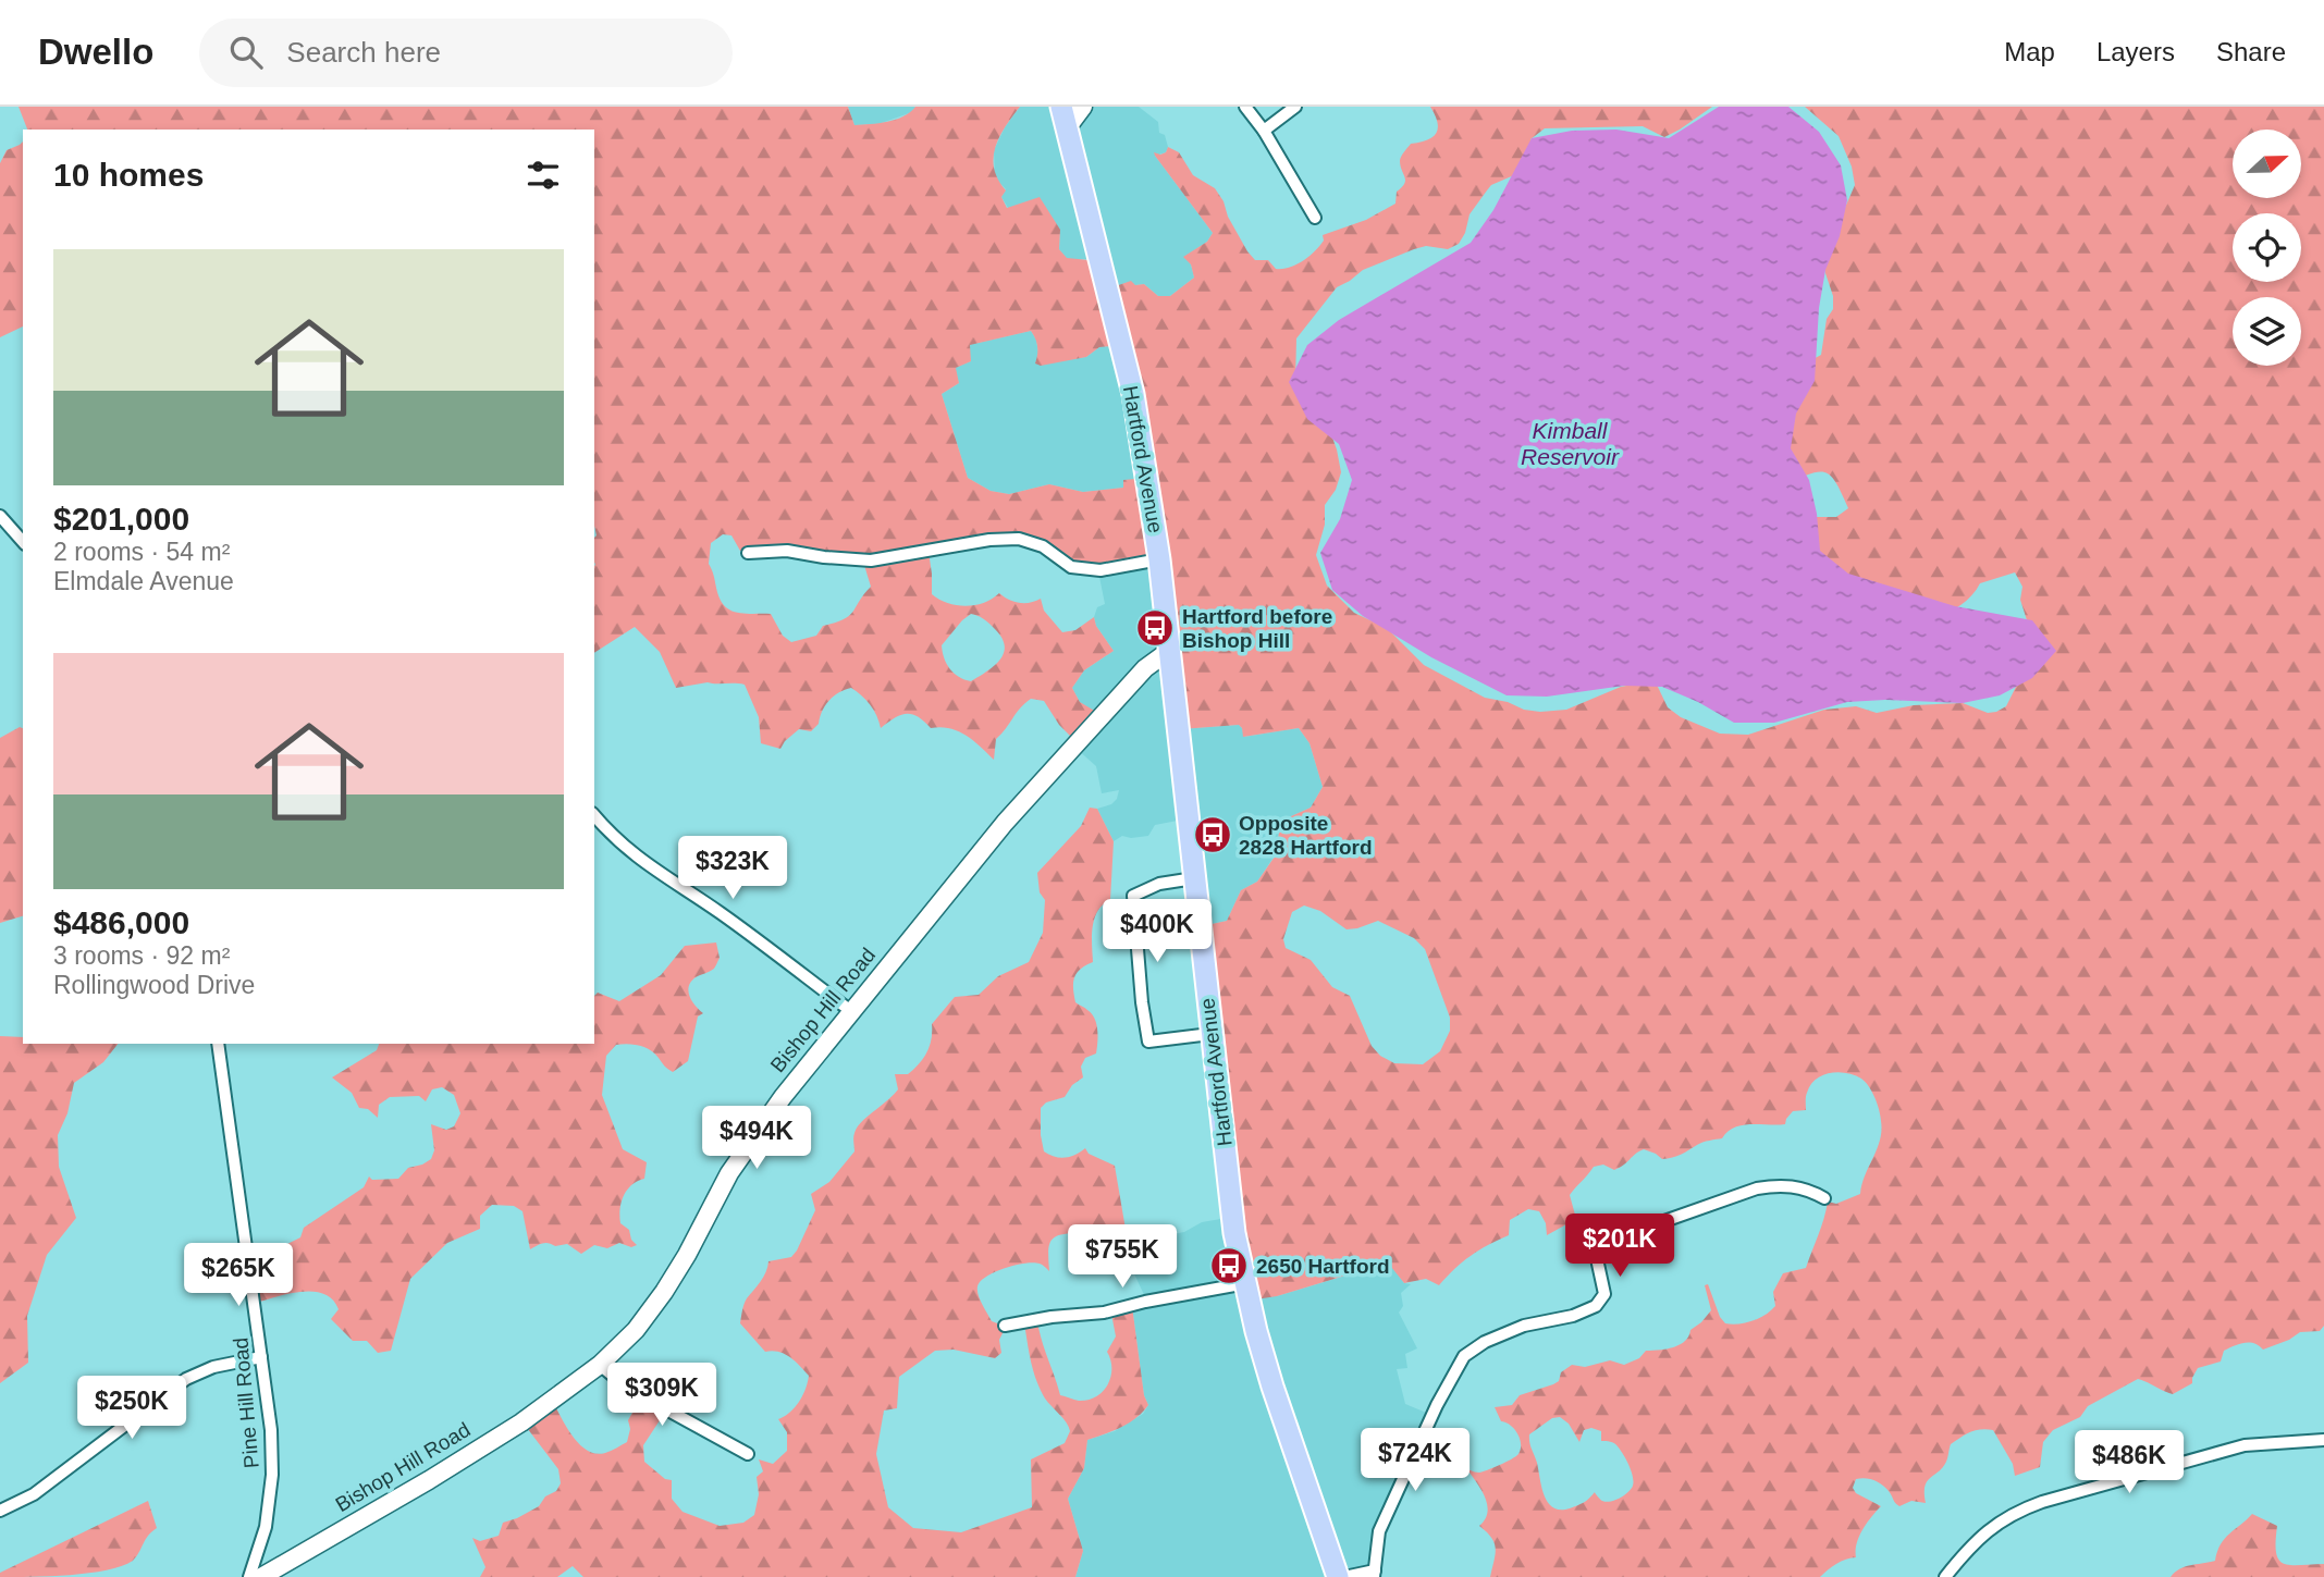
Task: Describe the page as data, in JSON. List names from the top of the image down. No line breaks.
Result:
{"streets":{"highway":["Hartford Avenue"],"street":["Bishop Hill Road","Pine Hill Road"]},"crossings":[["Hartford Avenue","Bishop Hill Road"]],"water":["Kimball Reservoir"],"places":{"bus stop":["Hartford before Bishop Hill","Opposite 2828 Hartford","2650 Hartford"]},"north":"right","page":{"header":"Dwello","search":"Search here","nav":["Map","Layers","Share"],"heading":"10 homes","list":[{"name":"$201,000","note":"2 rooms · 54 m² · Elmdale Avenue"},{"name":"$486,000","note":"3 rooms · 92 m² · Rollingwood Drive"}],"price":["$323K","$400K","$494K","$201K","$755K","$265K","$309K","$250K","$724K","$486K"]}}
